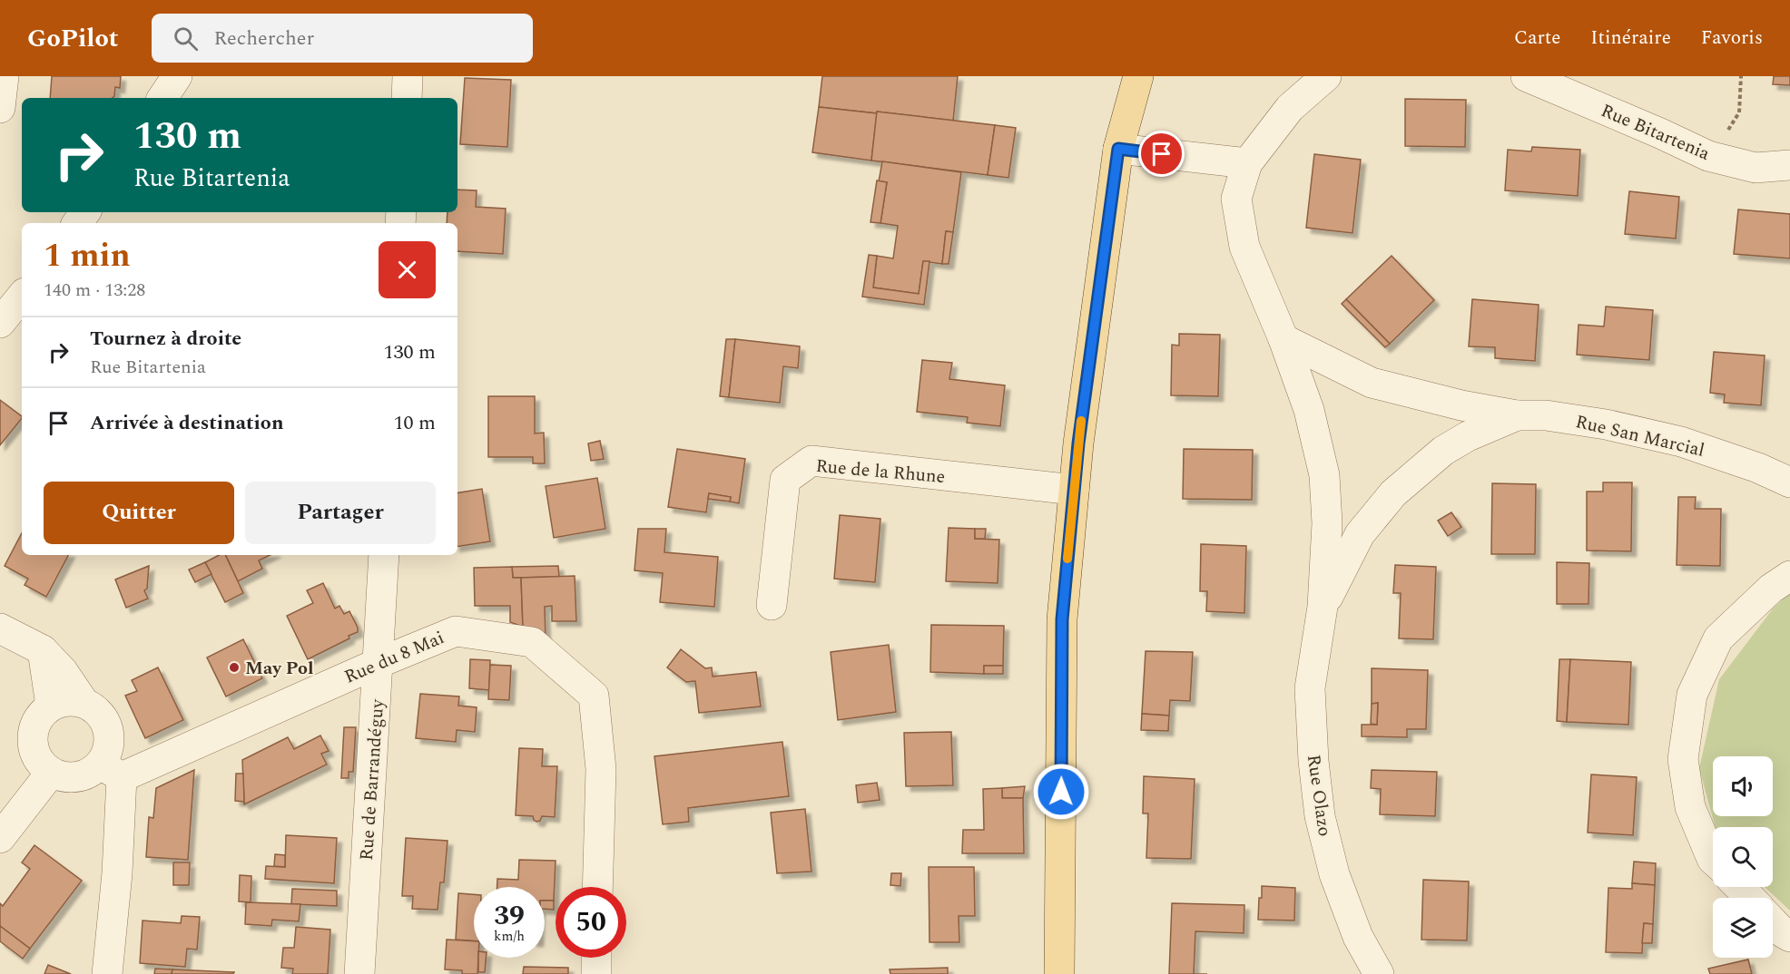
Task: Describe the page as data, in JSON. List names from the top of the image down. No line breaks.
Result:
{"streets":{"street":["Rue Bitartenia","Rue San Marcial","Rue de la Rhune","Rue du 8 Mai","Rue de Barrandéguy","Rue Olazo"]},"crossings":[["Rue du 8 Mai","Rue de Barrandéguy"]],"places":["May Pol"],"page":{"header":"GoPilot","search":"Rechercher","nav":["Carte","Itinéraire","Favoris"],"turn":["130 m","Rue Bitartenia"],"heading":["1 min","140 m · 13:28"],"list":[{"name":"Tournez à droite","note":"Rue Bitartenia","value":"130 m"},{"name":"Arrivée à destination","value":"10 m"}],"buttons":["Quitter","Partager"],"speed":"39 km/h","limit":"50"}}
